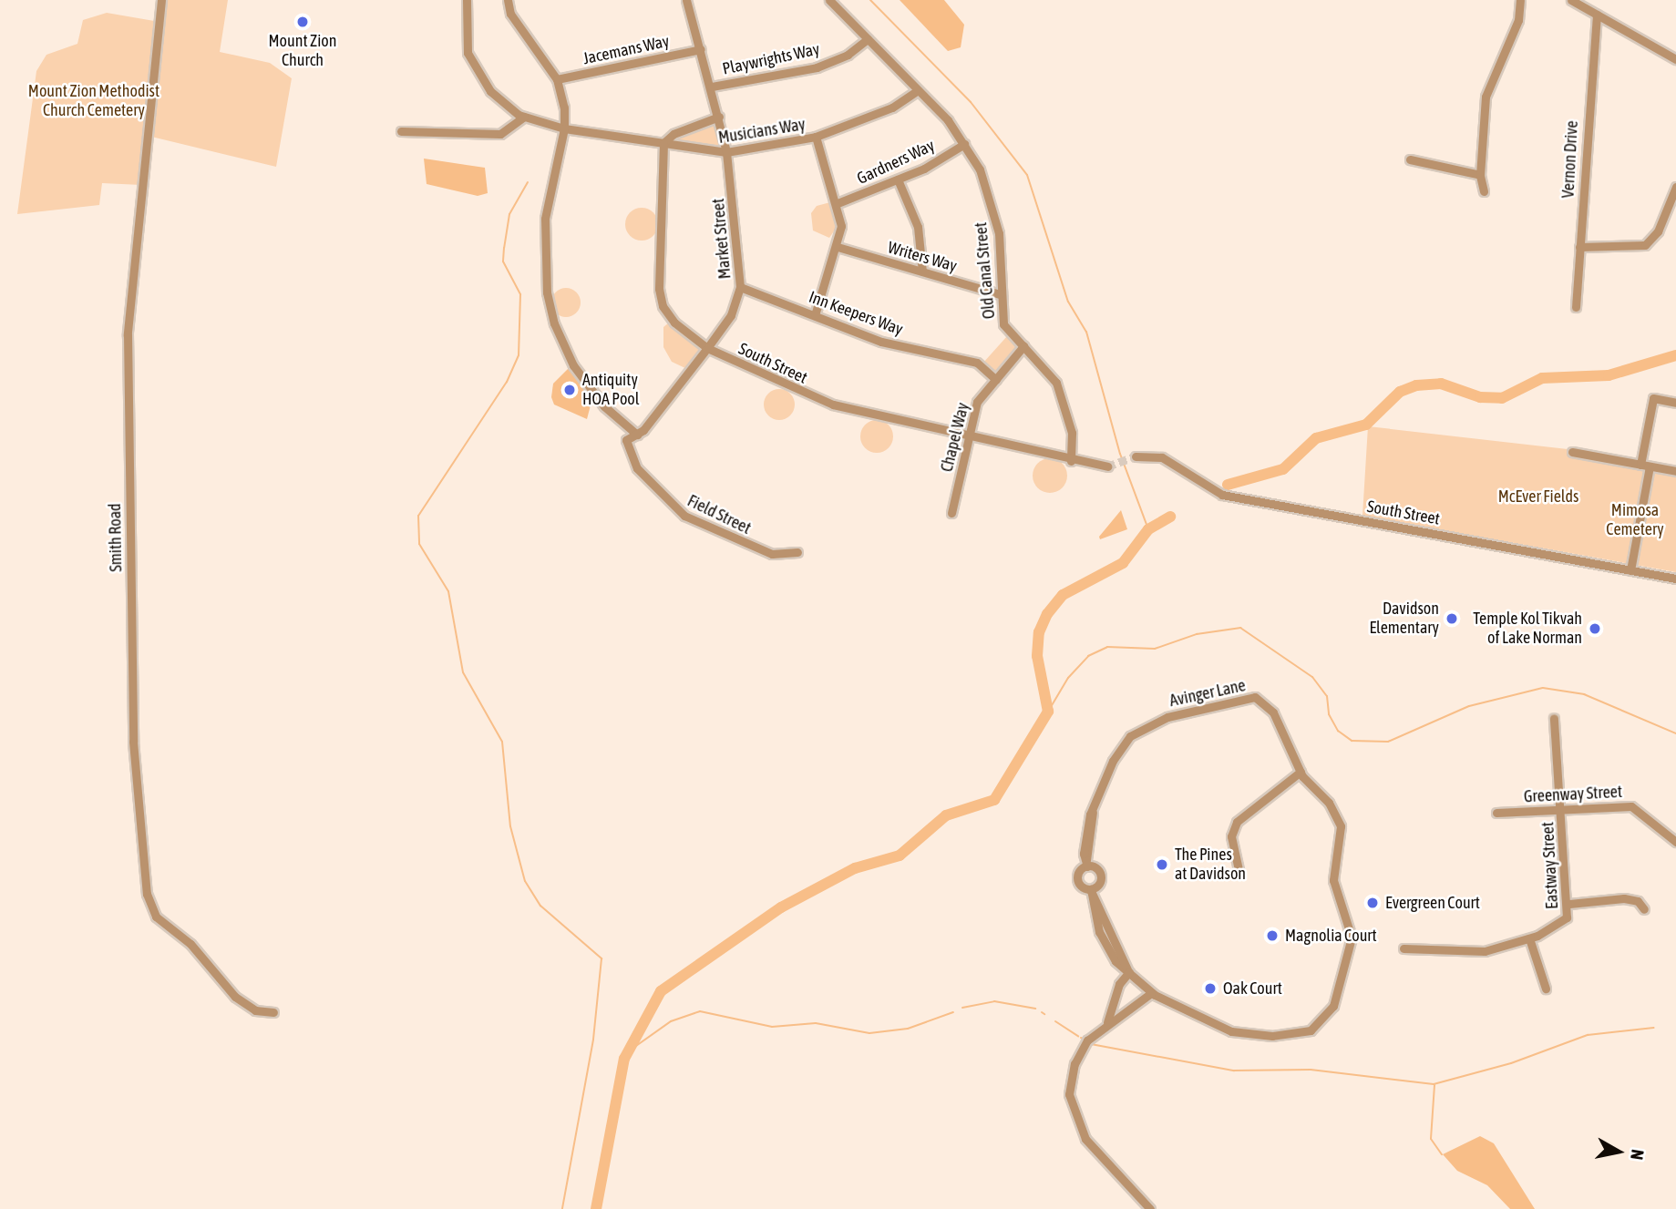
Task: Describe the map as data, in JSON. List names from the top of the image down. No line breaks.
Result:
{"streets":{"street":["Jacemans Way","Playwrights Way","Musicians Way","Vernon Drive","Gardners Way","Market Street","Writers Way","Old Canal Street","Inn Keepers Way","South Street","Chapel Way","Field Street","Smith Road","Avinger Lane","Greenway Street","Eastway Street"]},"crossings":[["Jacemans Way","Market Street"],["Playwrights Way","Market Street"],["Playwrights Way","Old Canal Street"],["Musicians Way","Market Street"],["Musicians Way","Old Canal Street"],["Musicians Way","South Street"],["Gardners Way","Old Canal Street"],["Market Street","Inn Keepers Way"],["Market Street","South Street"],["Market Street","Field Street"],["Writers Way","Old Canal Street"],["Old Canal Street","South Street"],["Old Canal Street","Chapel Way"],["Inn Keepers Way","Chapel Way"],["South Street","Chapel Way"],["Greenway Street","Eastway Street"]],"parks":["Mount Zion Methodist Church Cemetery","McEver Fields","Mimosa Cemetery"],"places":["Mount Zion Church","Antiquity HOA Pool","Davidson Elementary","Temple Kol Tikvah of Lake Norman","The Pines at Davidson","Evergreen Court","Magnolia Court","Oak Court"],"north":"right"}
